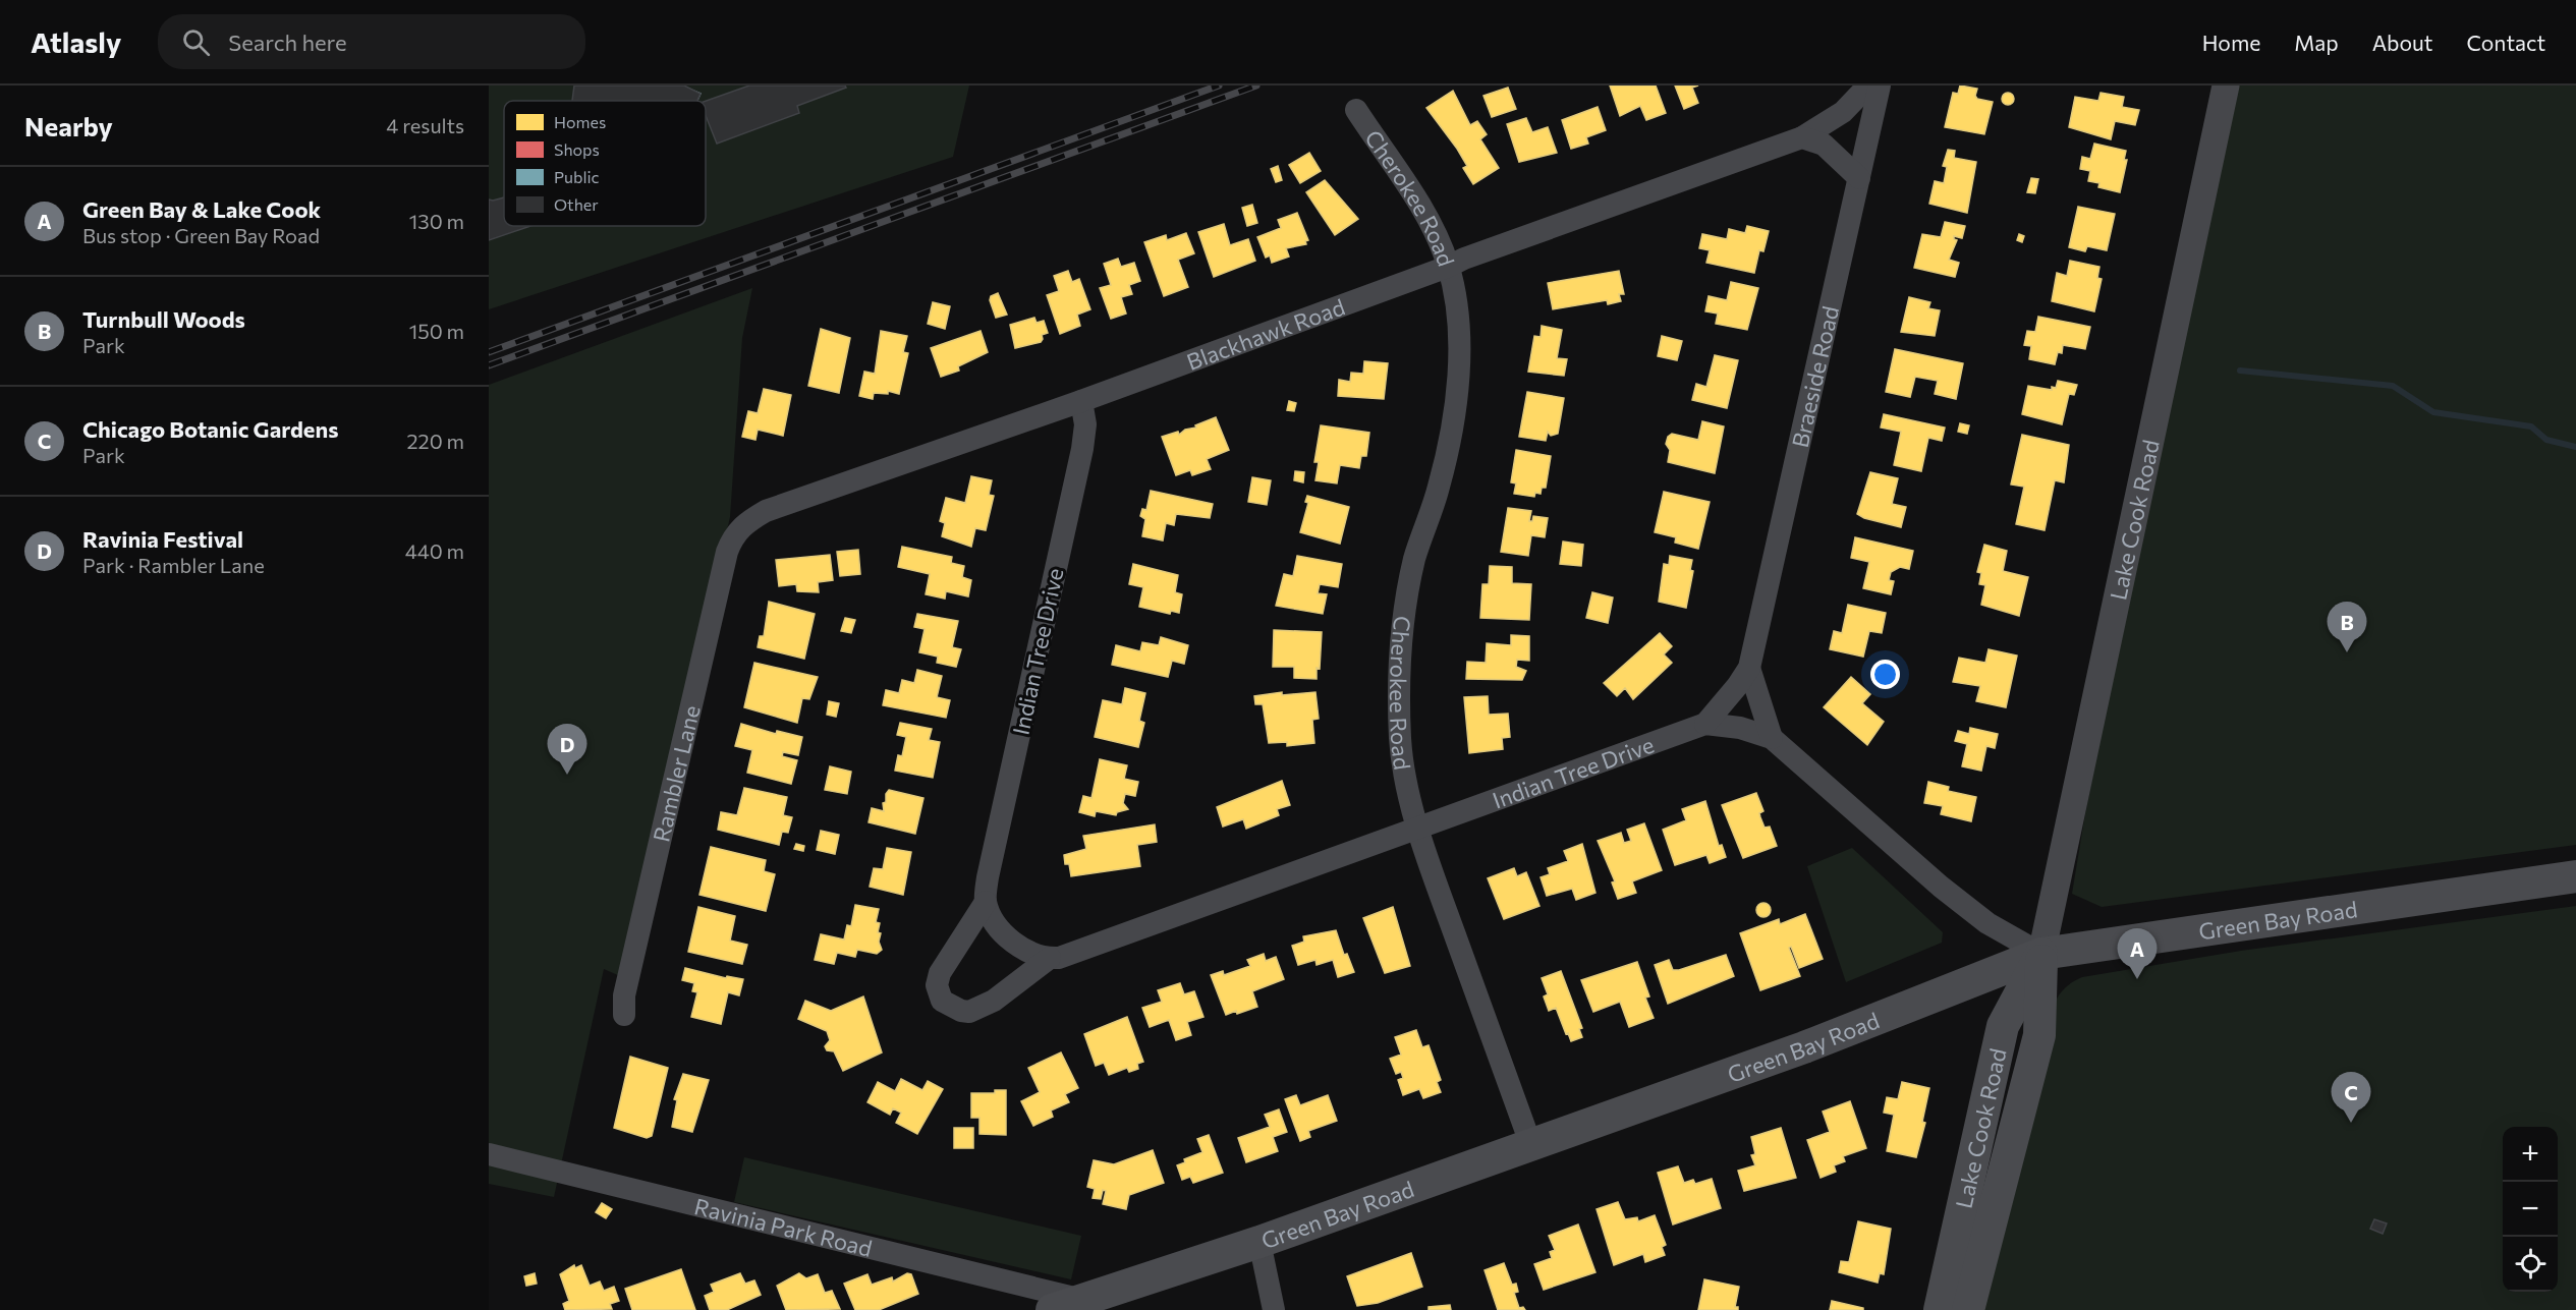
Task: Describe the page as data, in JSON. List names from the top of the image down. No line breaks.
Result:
{"streets":{"main road":["Lake Cook Road","Green Bay Road"],"street":["Cherokee Road","Blackhawk Road","Braeside Road","Indian Tree Drive","Rambler Lane","Ravinia Park Road"]},"crossings":[["Cherokee Road","Blackhawk Road"],["Cherokee Road","Indian Tree Drive"],["Cherokee Road","Green Bay Road"],["Blackhawk Road","Indian Tree Drive"],["Blackhawk Road","Rambler Lane"],["Braeside Road","Indian Tree Drive"],["Lake Cook Road","Indian Tree Drive"],["Lake Cook Road","Green Bay Road"],["Indian Tree Drive","Green Bay Road"],["Green Bay Road","Ravinia Park Road"]],"legend":["Homes","Shops","Public","Other"],"page":{"header":"Atlasly","search":"Search here","nav":["Home","Map","About","Contact"],"heading":["Nearby","4 results"],"list":[{"mark":"A","name":"Green Bay & Lake Cook","note":"Bus stop · Green Bay Road","value":"130 m"},{"mark":"B","name":"Turnbull Woods","note":"Park","value":"150 m"},{"mark":"C","name":"Chicago Botanic Gardens","note":"Park","value":"220 m"},{"mark":"D","name":"Ravinia Festival","note":"Park · Rambler Lane","value":"440 m"}],"pins":["B","D","A","C"],"map_buttons":["+","−"]}}
